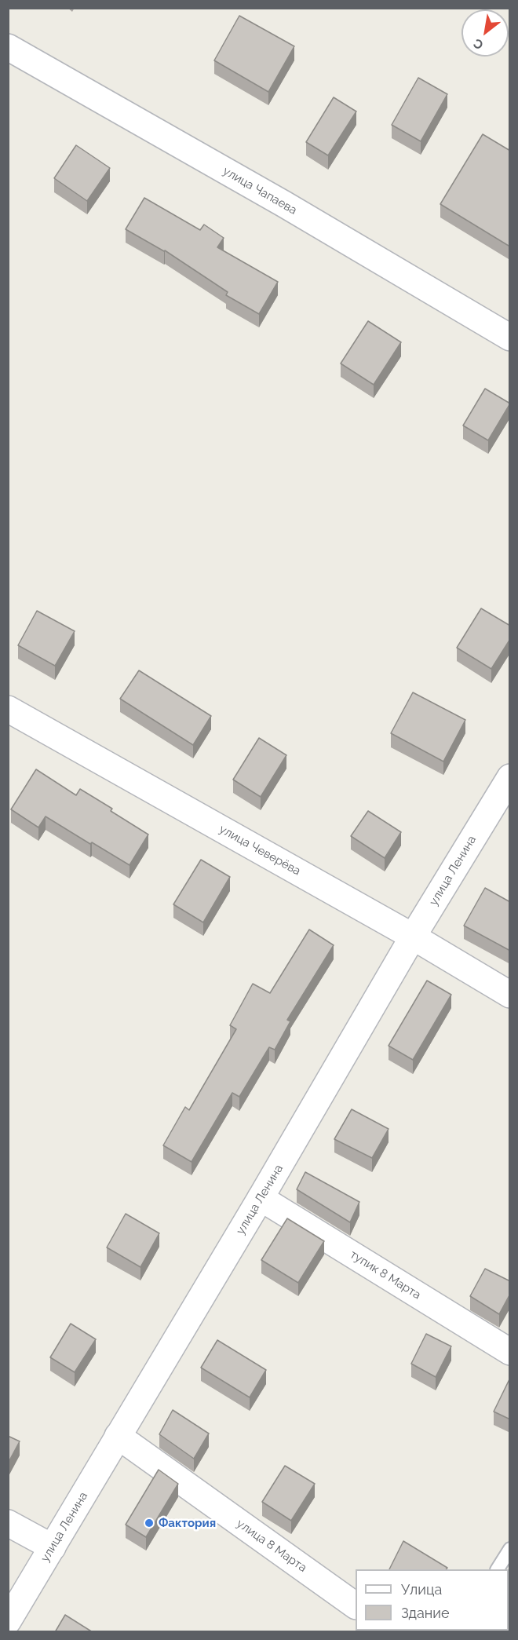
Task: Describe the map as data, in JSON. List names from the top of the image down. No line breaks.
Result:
{"streets":{"street":["улица Чапаева","улица Чеверёва","улица Ленина","тупик 8 Марта","улица 8 Марта"]},"crossings":[["улица Чеверёва","улица Ленина"],["улица Ленина","тупик 8 Марта"],["улица Ленина","улица 8 Марта"]],"places":["Фактория"],"legend":["Улица","Здание"],"north":"bottom left"}
